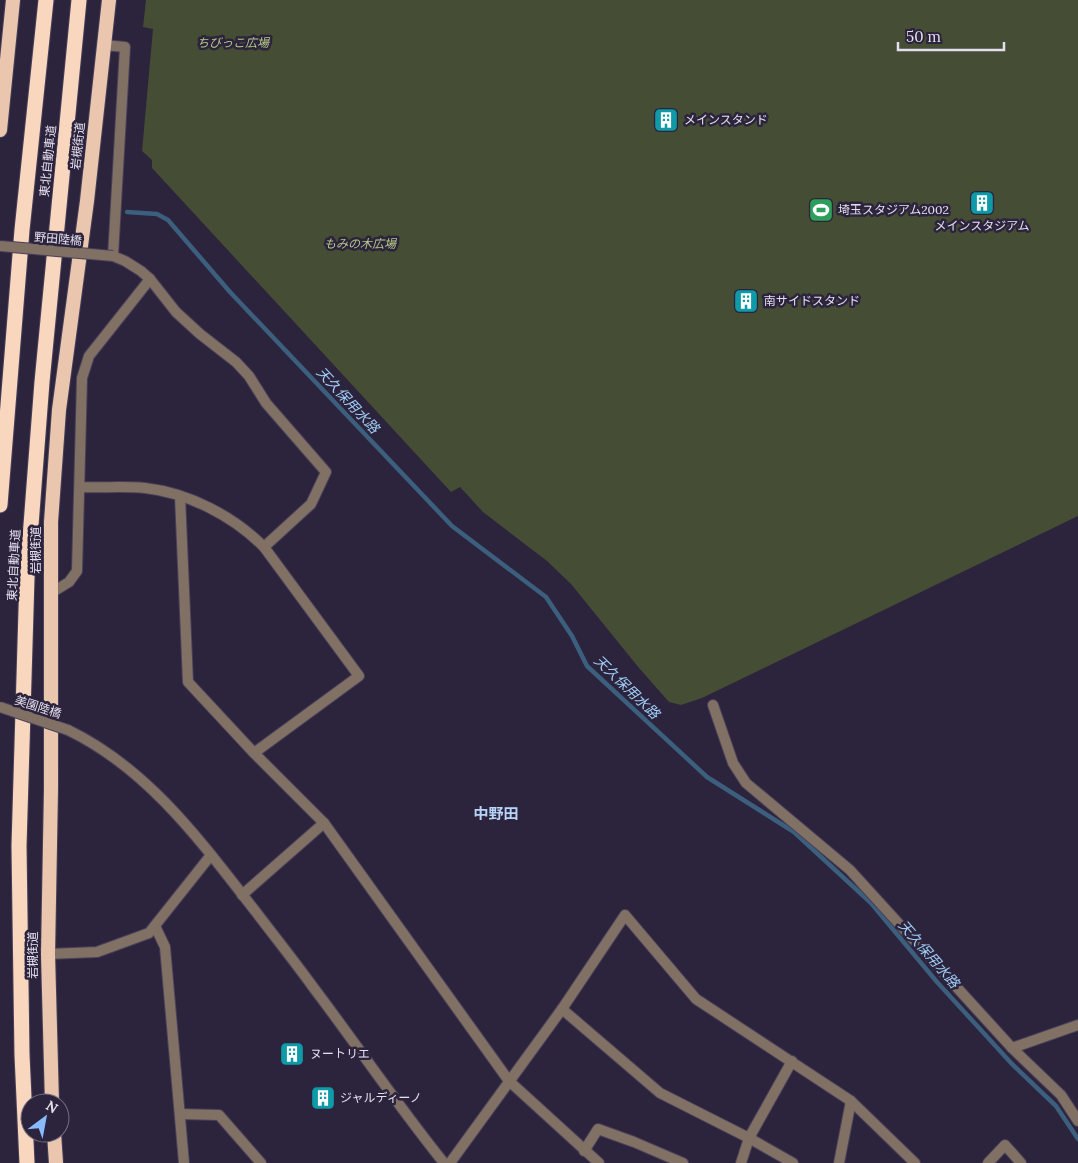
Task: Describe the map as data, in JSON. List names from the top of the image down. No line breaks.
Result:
{"streets":{"highway":["岩槻街道","東北自動車道"],"street":["野田陸橋","美園陸橋"]},"districts":["中野田"],"water":["天久保用水路"],"parks":["ちびっこ広場","もみの木広場"],"places":{"building":["メインスタンド","メインスタジアム","南サイドスタンド","ヌートリエ","ジャルディーノ"],"sports":["埼玉スタジアム2002"]},"scale_bar":"50 m","north":"top right"}
